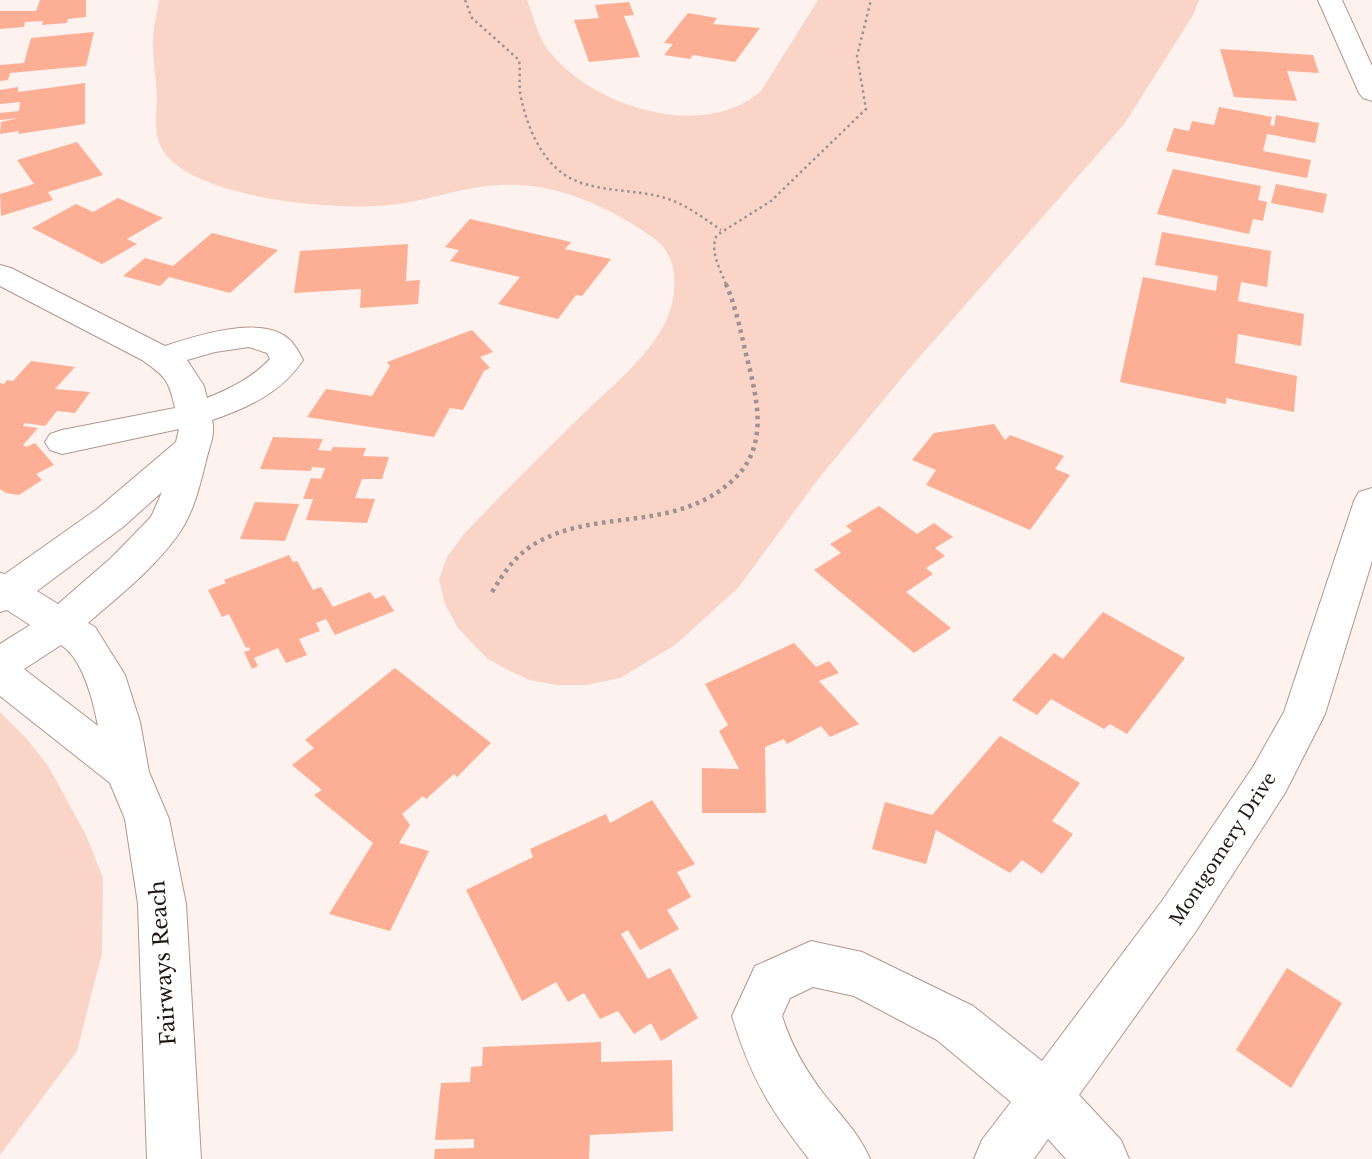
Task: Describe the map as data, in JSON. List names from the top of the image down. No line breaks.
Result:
{"streets":{"street":["Montgomery Drive","Fairways Reach"]}}
